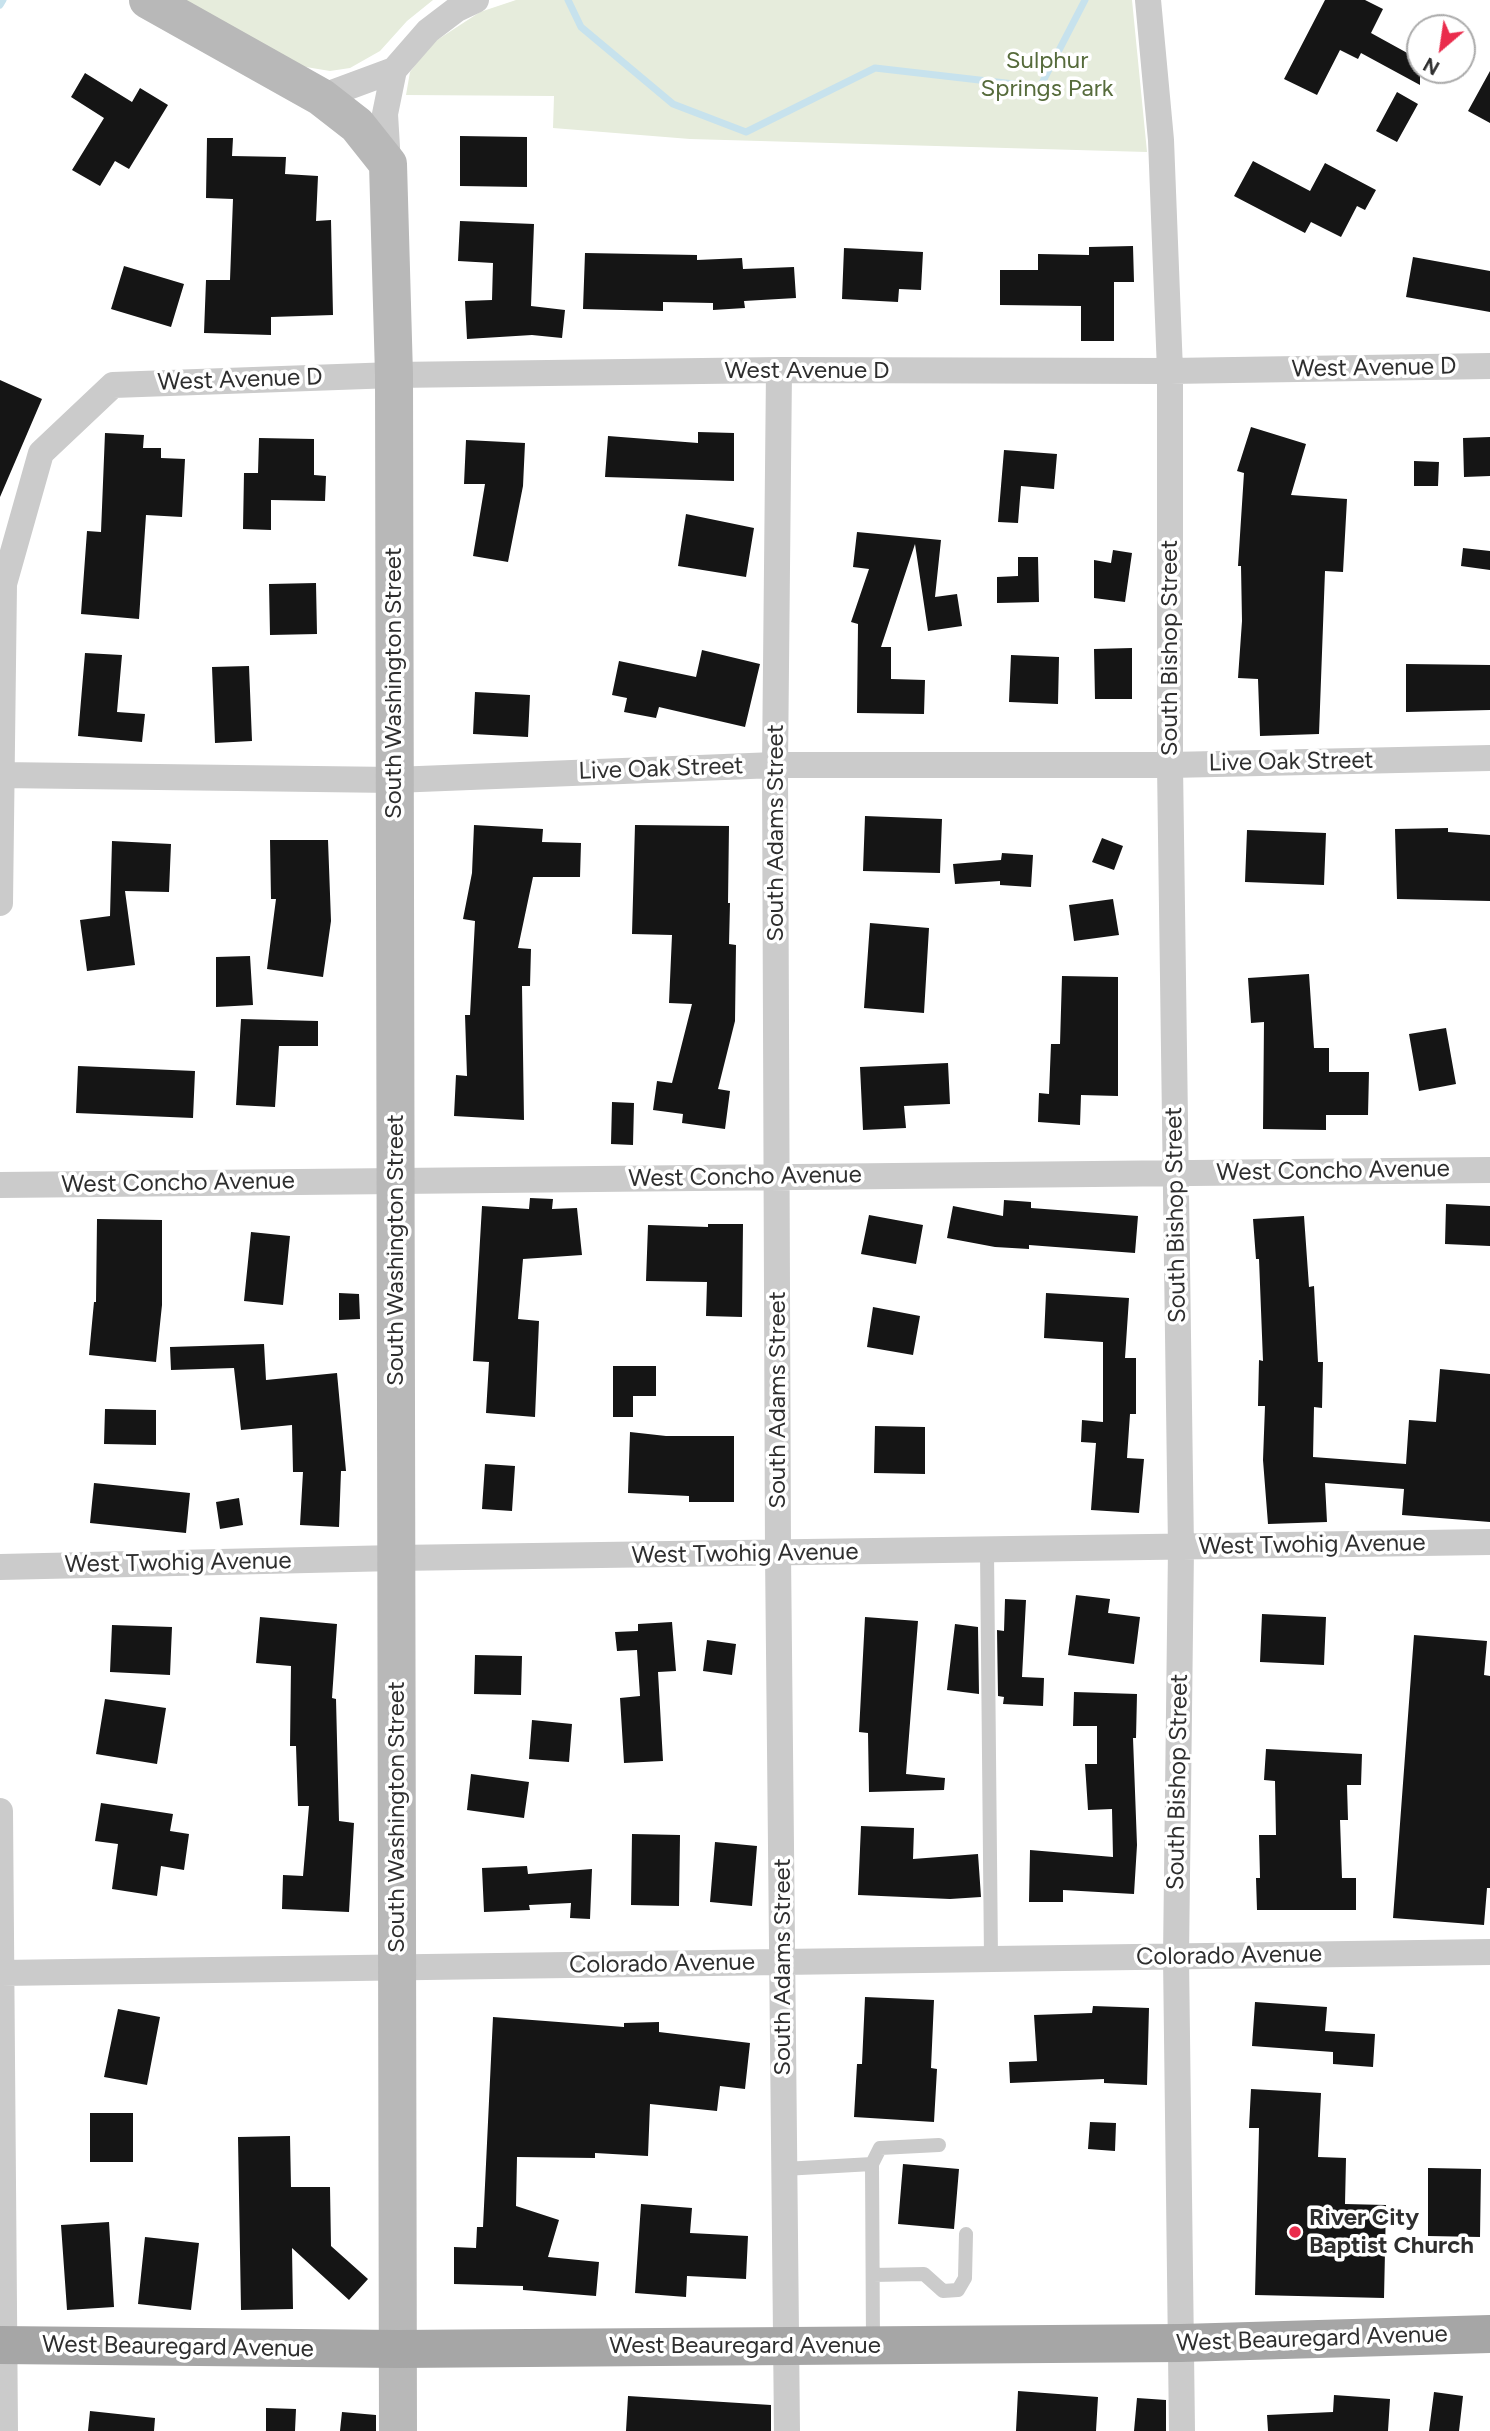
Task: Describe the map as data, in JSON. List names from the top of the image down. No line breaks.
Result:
{"streets":{"main road":["West Beauregard Avenue"],"street":["West Avenue D","South Bishop Street","South Washington Street","Live Oak Street","South Adams Street","West Concho Avenue","West Twohig Avenue","Colorado Avenue"]},"crossings":[["West Avenue D","South Bishop Street"],["West Avenue D","South Washington Street"],["West Avenue D","Live Oak Street"],["West Avenue D","South Adams Street"],["South Bishop Street","Live Oak Street"],["South Bishop Street","West Concho Avenue"],["South Bishop Street","West Twohig Avenue"],["South Bishop Street","Colorado Avenue"],["South Bishop Street","West Beauregard Avenue"],["South Washington Street","Live Oak Street"],["South Washington Street","West Concho Avenue"],["South Washington Street","West Twohig Avenue"],["South Washington Street","Colorado Avenue"],["South Washington Street","West Beauregard Avenue"],["Live Oak Street","South Adams Street"],["South Adams Street","West Concho Avenue"],["South Adams Street","West Twohig Avenue"],["South Adams Street","Colorado Avenue"],["South Adams Street","West Beauregard Avenue"]],"parks":["Sulphur Springs Park"],"places":["River City Baptist Church"],"north":"bottom left"}
